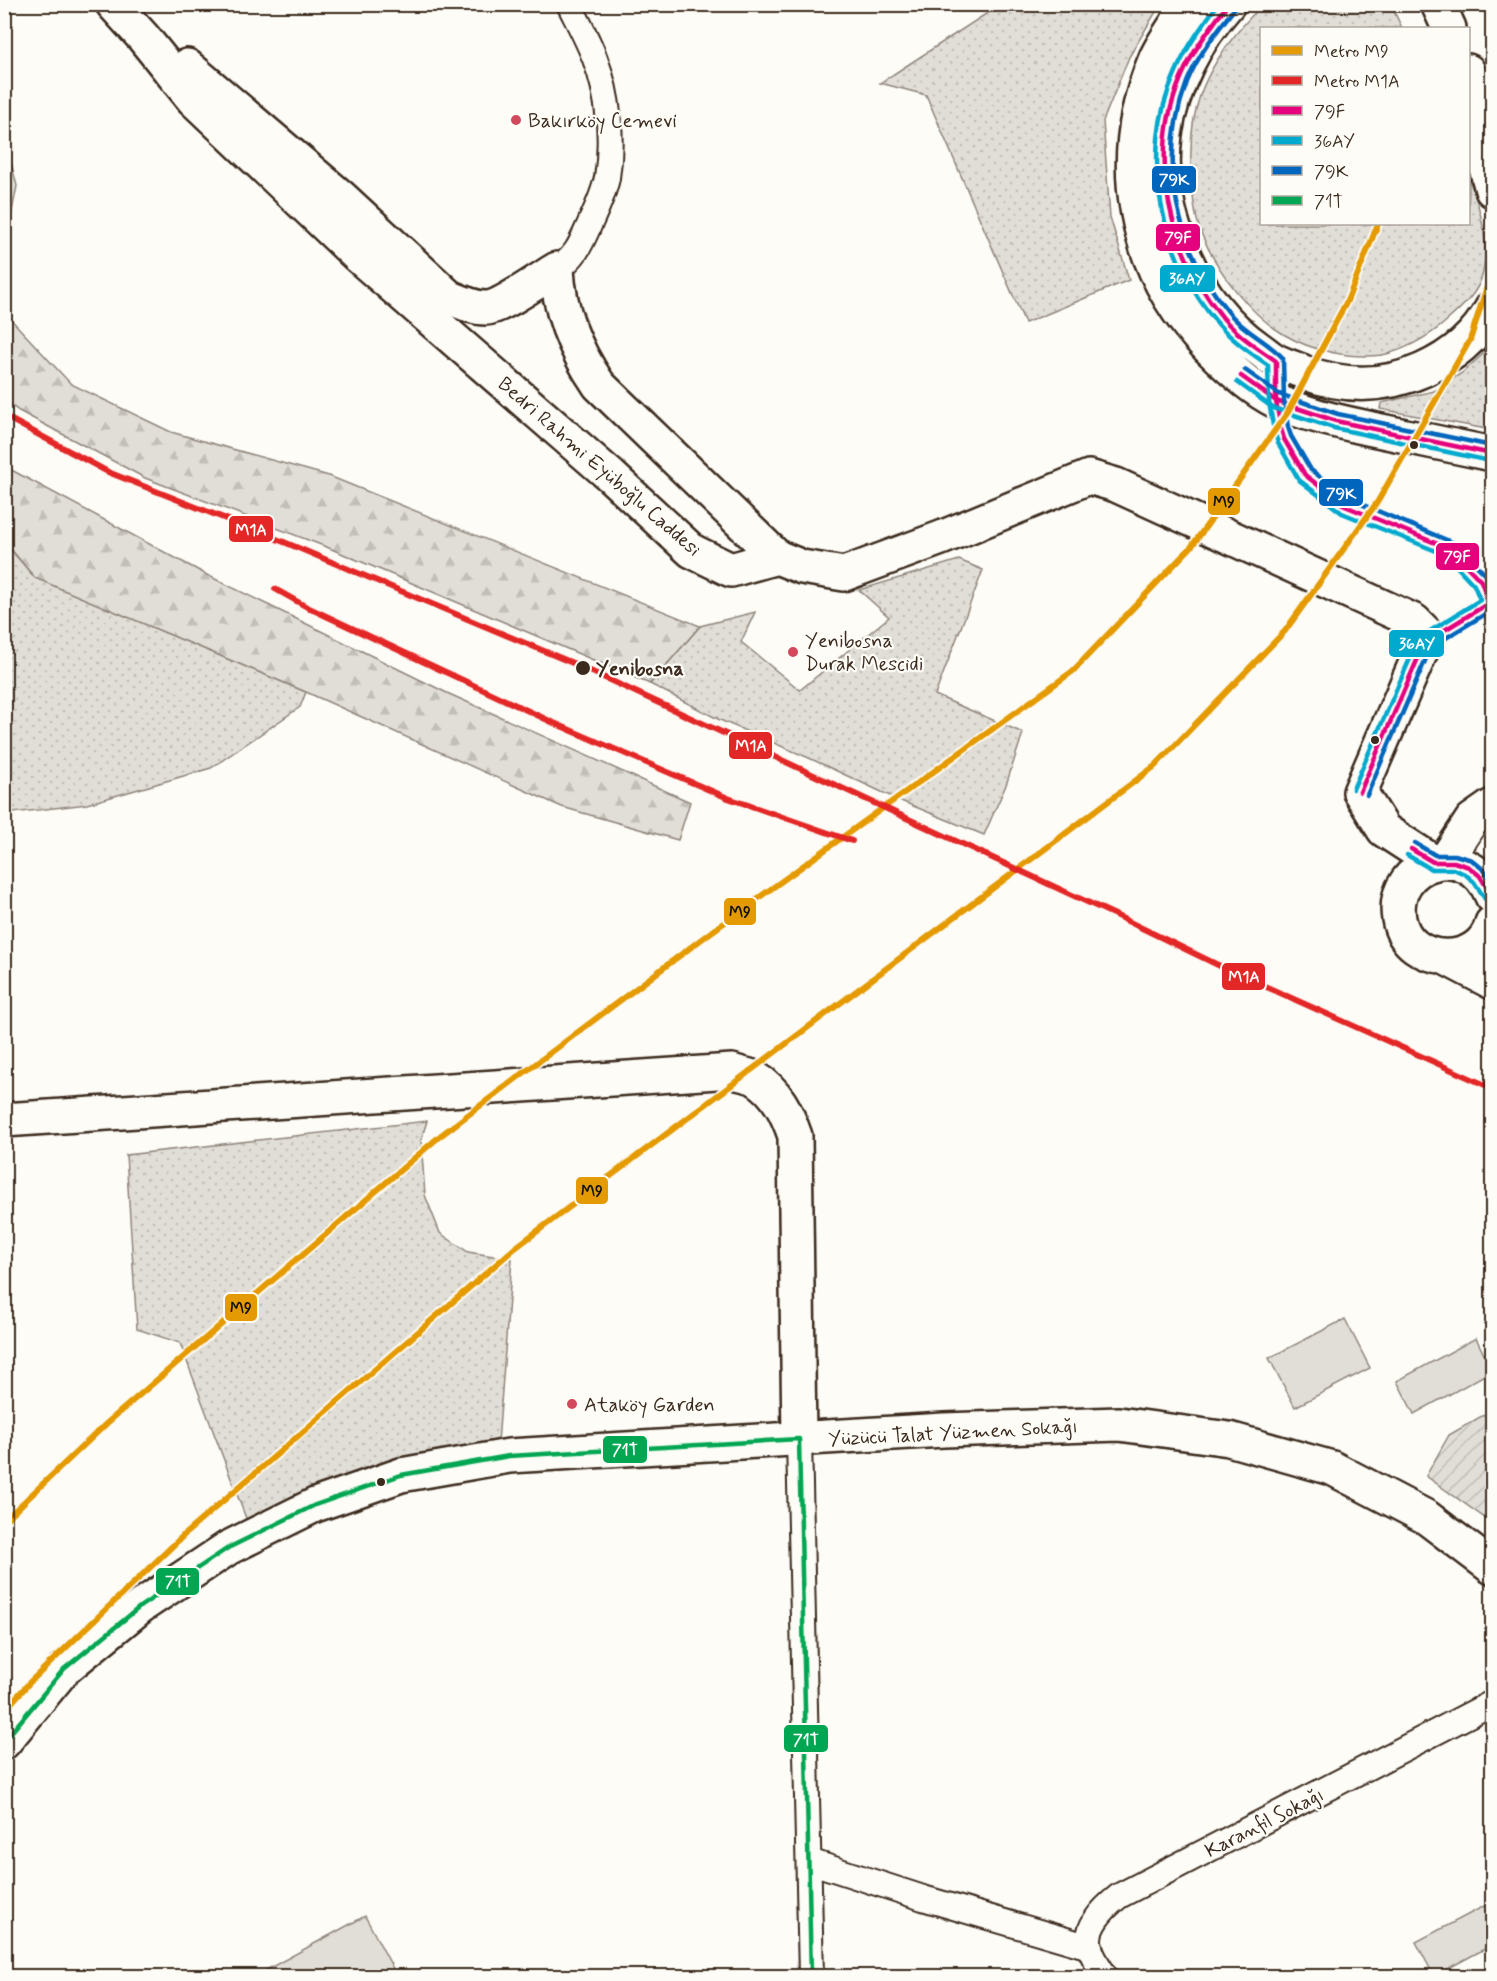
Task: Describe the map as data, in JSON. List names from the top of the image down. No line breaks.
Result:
{"streets":{"street":["Bedri Rahmi Eyüboğlu Caddesi","Yüzücü Talat Yüzmen Sokağı","Karanfil Sokağı"]},"places":["Bakırköy Cemevi","Yenibosna Durak Mescidi","Yenibosna","Ataköy Garden"],"lines":["transit line 79F","transit line 36AY","transit line 79K","metro line M9","metro line M1A","transit line 71T"],"legend":["Metro M9","Metro M1A","79F","36AY","79K","71T"]}
